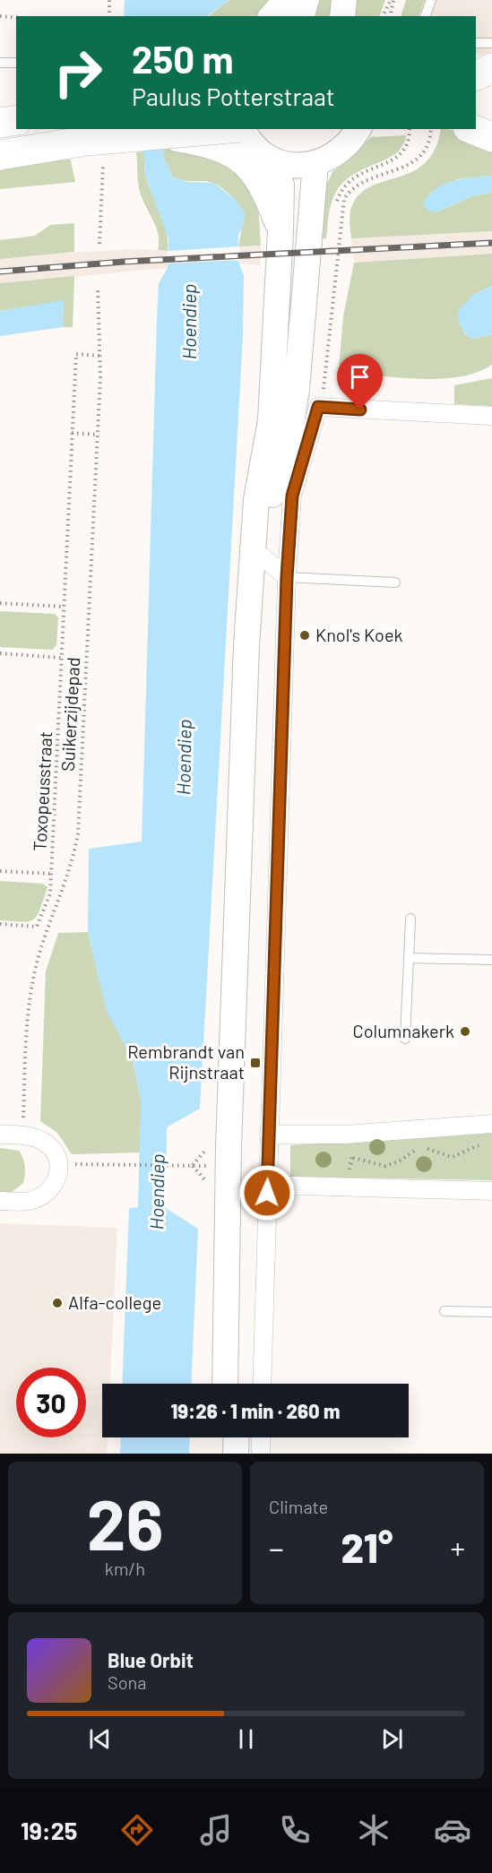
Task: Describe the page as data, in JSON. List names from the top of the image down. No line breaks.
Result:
{"streets":{"path":["Suikerzijdepad","Toxopeusstraat"]},"crossings":[["Suikerzijdepad","Toxopeusstraat"]],"water":["Hoendiep"],"places":{"other":["Knol's Koek","Columnakerk","Alfa-college"],"transit":["Rembrandt van Rijnstraat"]},"page":{"turn":["250 m","Paulus Potterstraat"],"limit":"30","trip":"19:26 · 1 min · 260 m","tile":[["26","km/h"],"Climate"],"heat":["−","21°","+"],"song":["Blue Orbit","Sona"],"tabs":"19:25"}}
